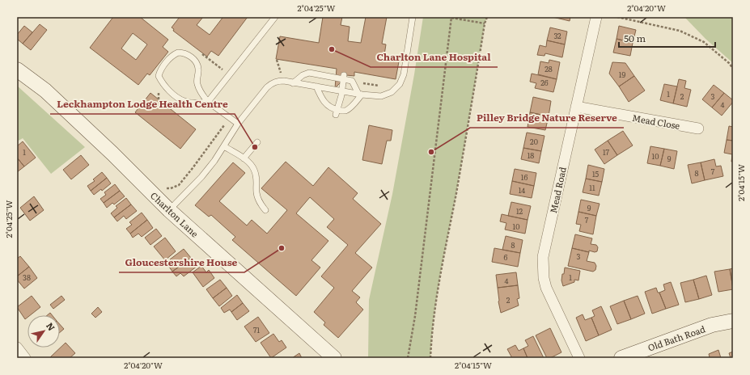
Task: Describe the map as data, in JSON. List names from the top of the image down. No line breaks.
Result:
{"streets":{"street":["Mead Close","Mead Road","Charlton Lane","Old Bath Road"]},"crossings":[["Mead Close","Mead Road"]],"places":["Charlton Lane Hospital","Leckhampton Lodge Health Centre","Pilley Bridge Nature Reserve","Gloucestershire House"],"house_numbers":["32","28","19","26","1","2","3","4","20","1","17","18","10","9","7","8","15","16","11","14","9","12","7","10","8","3","6","38","1","4","2","71"],"scale_bar":"50 m","north":"top right","coordinates":["2°04'25\"W","2°04'20\"W","2°04'15\"W"]}
